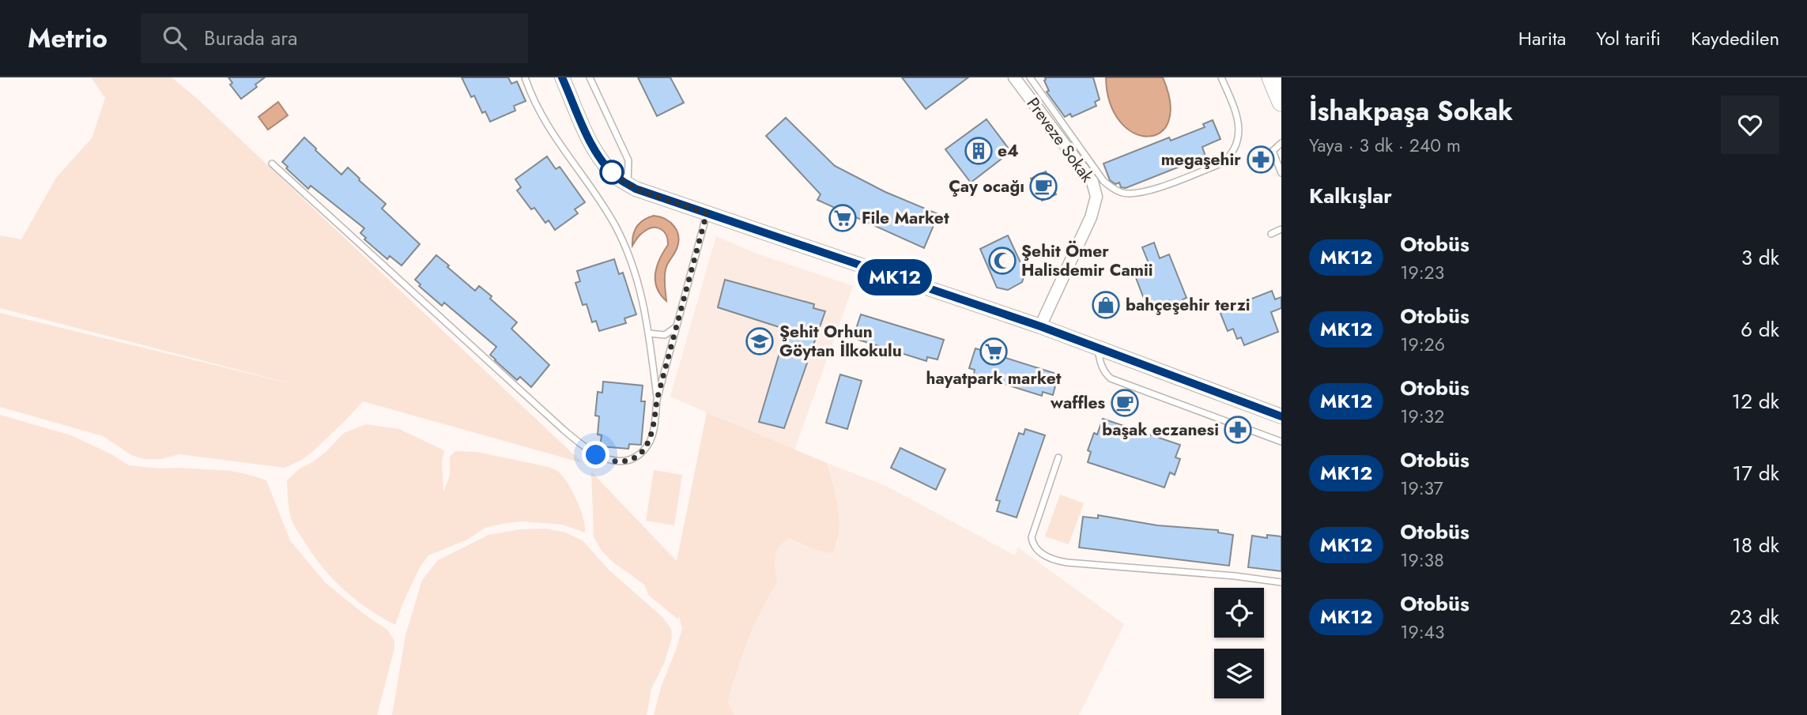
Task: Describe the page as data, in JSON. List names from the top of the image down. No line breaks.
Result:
{"streets":{"street":["Preveze Sokak"]},"places":{"building":["e4"],"pharmacy":["megaşehir","başak eczanesi"],"cafe":["Çay ocağı","waffles"],"supermarket":["File Market","hayatpark market"],"mosque":["Şehit Ömer Halisdemir Camii"],"shop":["bahçeşehir terzi"],"school or university":["Şehit Orhun Göytan İlkokulu"]},"lines":["bus line MK12"],"page":{"header":"Metrio","search":"Burada ara","nav":["Harita","Yol tarifi","Kaydedilen"],"on_map":"MK12","heading":[["İshakpaşa Sokak","Yaya · 3 dk · 240 m"],"Kalkışlar"],"list":[{"mark":"MK12","name":"Otobüs","note":"19:23","value":"3 dk"},{"mark":"MK12","name":"Otobüs","note":"19:26","value":"6 dk"},{"mark":"MK12","name":"Otobüs","note":"19:32","value":"12 dk"},{"mark":"MK12","name":"Otobüs","note":"19:37","value":"17 dk"},{"mark":"MK12","name":"Otobüs","note":"19:38","value":"18 dk"},{"mark":"MK12","name":"Otobüs","note":"19:43","value":"23 dk"}]}}
